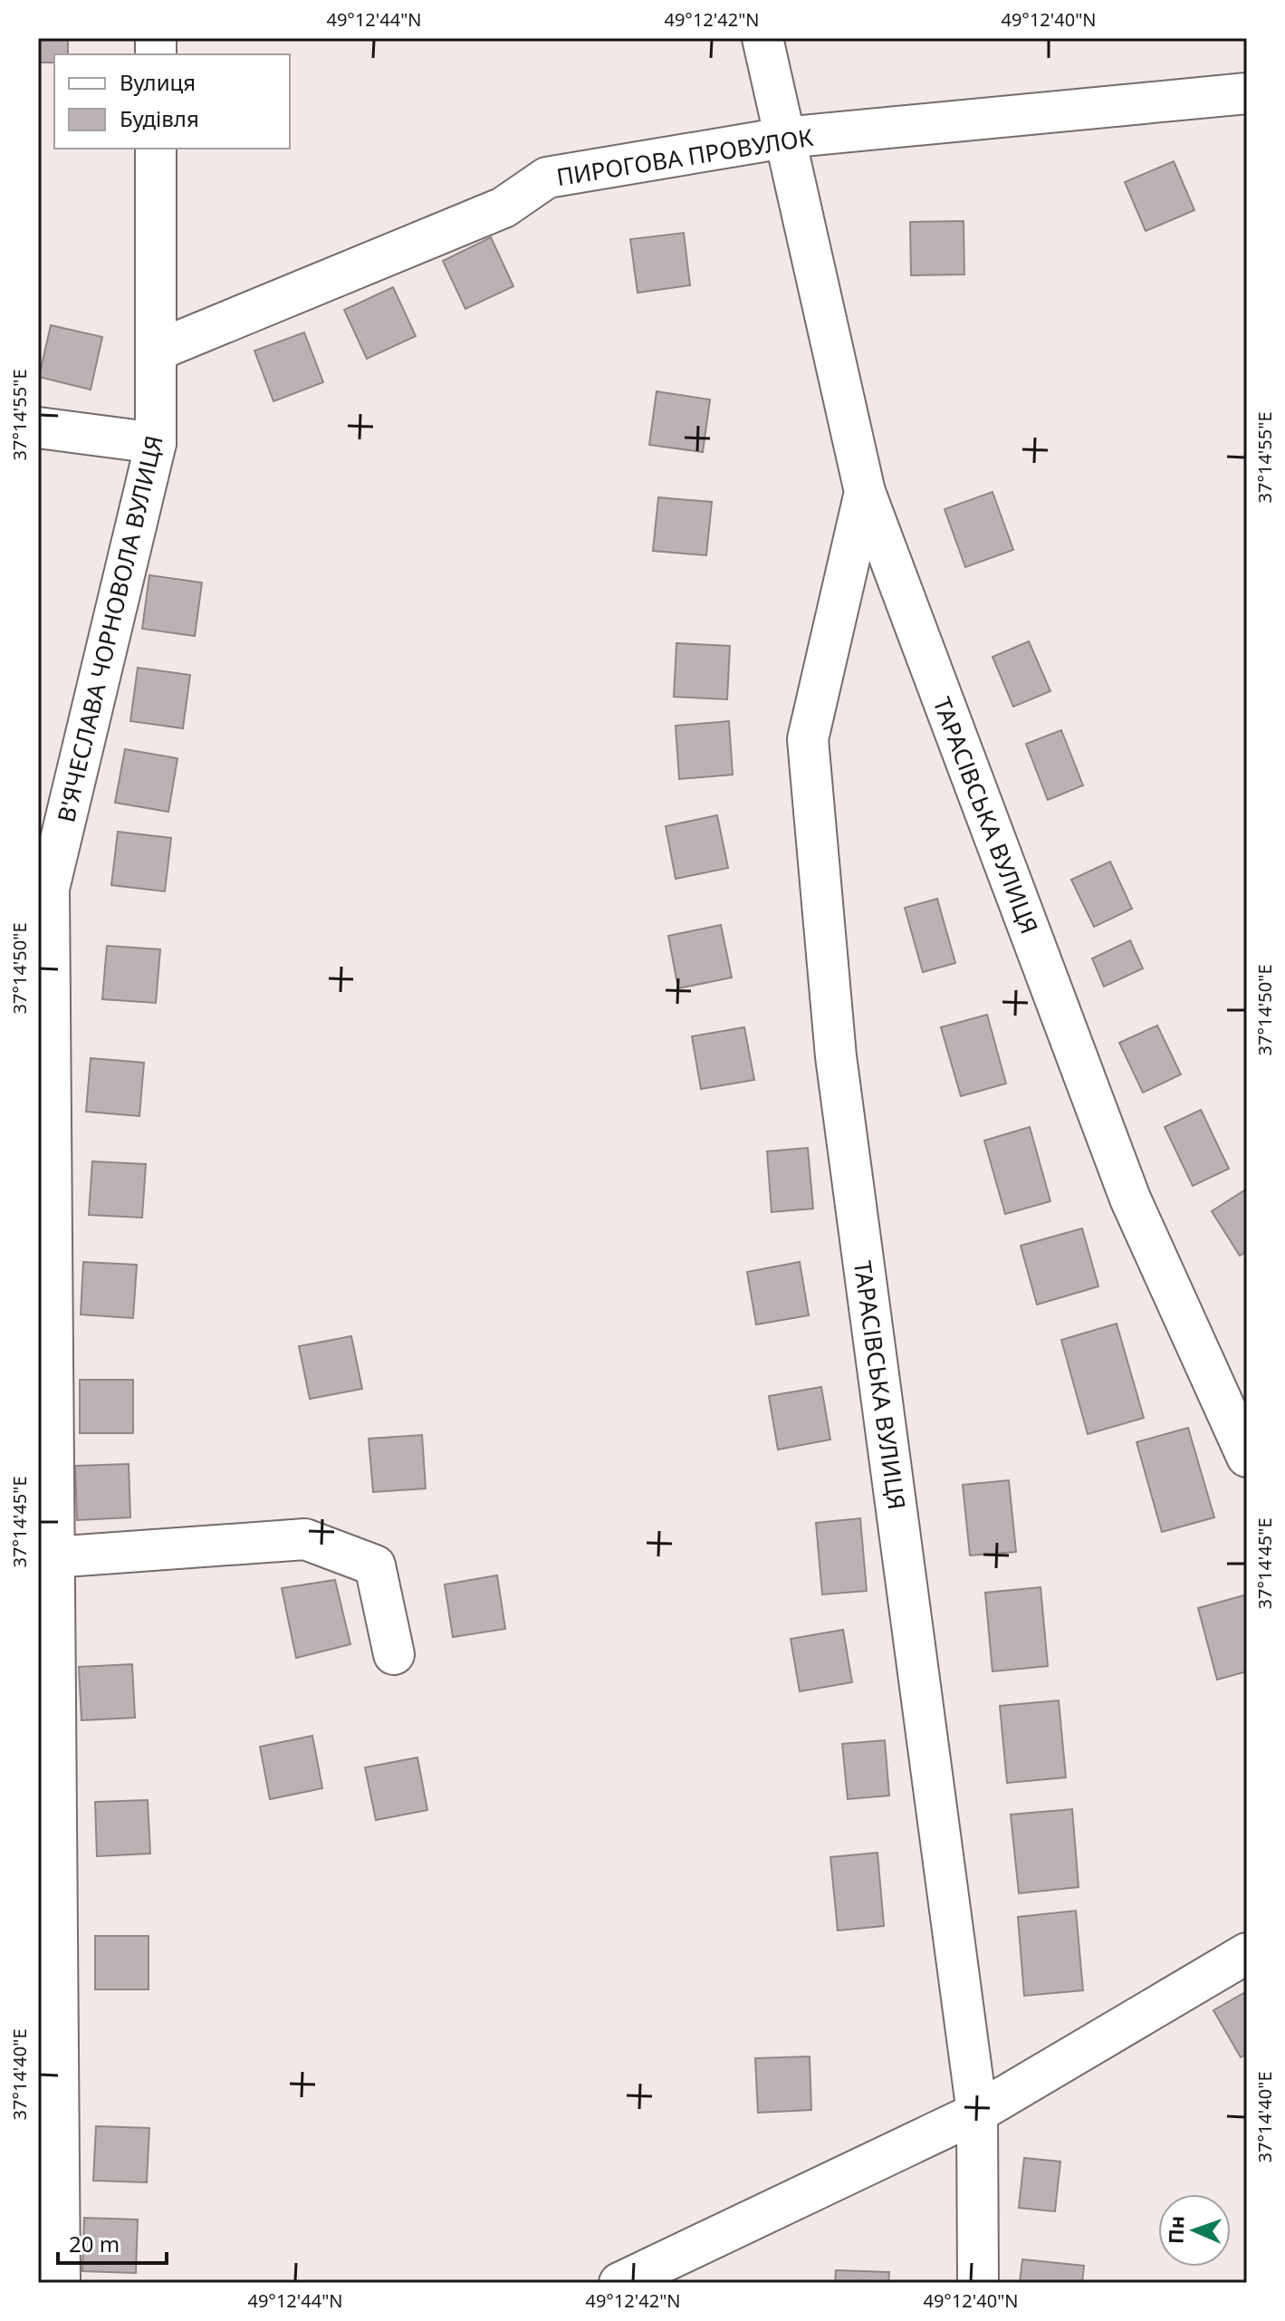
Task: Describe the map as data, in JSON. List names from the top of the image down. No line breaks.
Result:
{"streets":{"street":["ПИРОГОВА ПРОВУЛОК","В'ЯЧЕСЛАВА ЧОРНОВОЛА ВУЛИЦЯ","ТАРАСІВСЬКА ВУЛИЦЯ"]},"crossings":[["ПИРОГОВА ПРОВУЛОК","В'ЯЧЕСЛАВА ЧОРНОВОЛА ВУЛИЦЯ"],["ПИРОГОВА ПРОВУЛОК","ТАРАСІВСЬКА ВУЛИЦЯ"]],"legend":["Вулиця","Будівля"],"scale_bar":"20 m","north":"left","coordinates":["49°12'44\"N","49°12'42\"N","49°12'40\"N","37°14'55\"E","37°14'50\"E","37°14'45\"E","37°14'40\"E"]}
